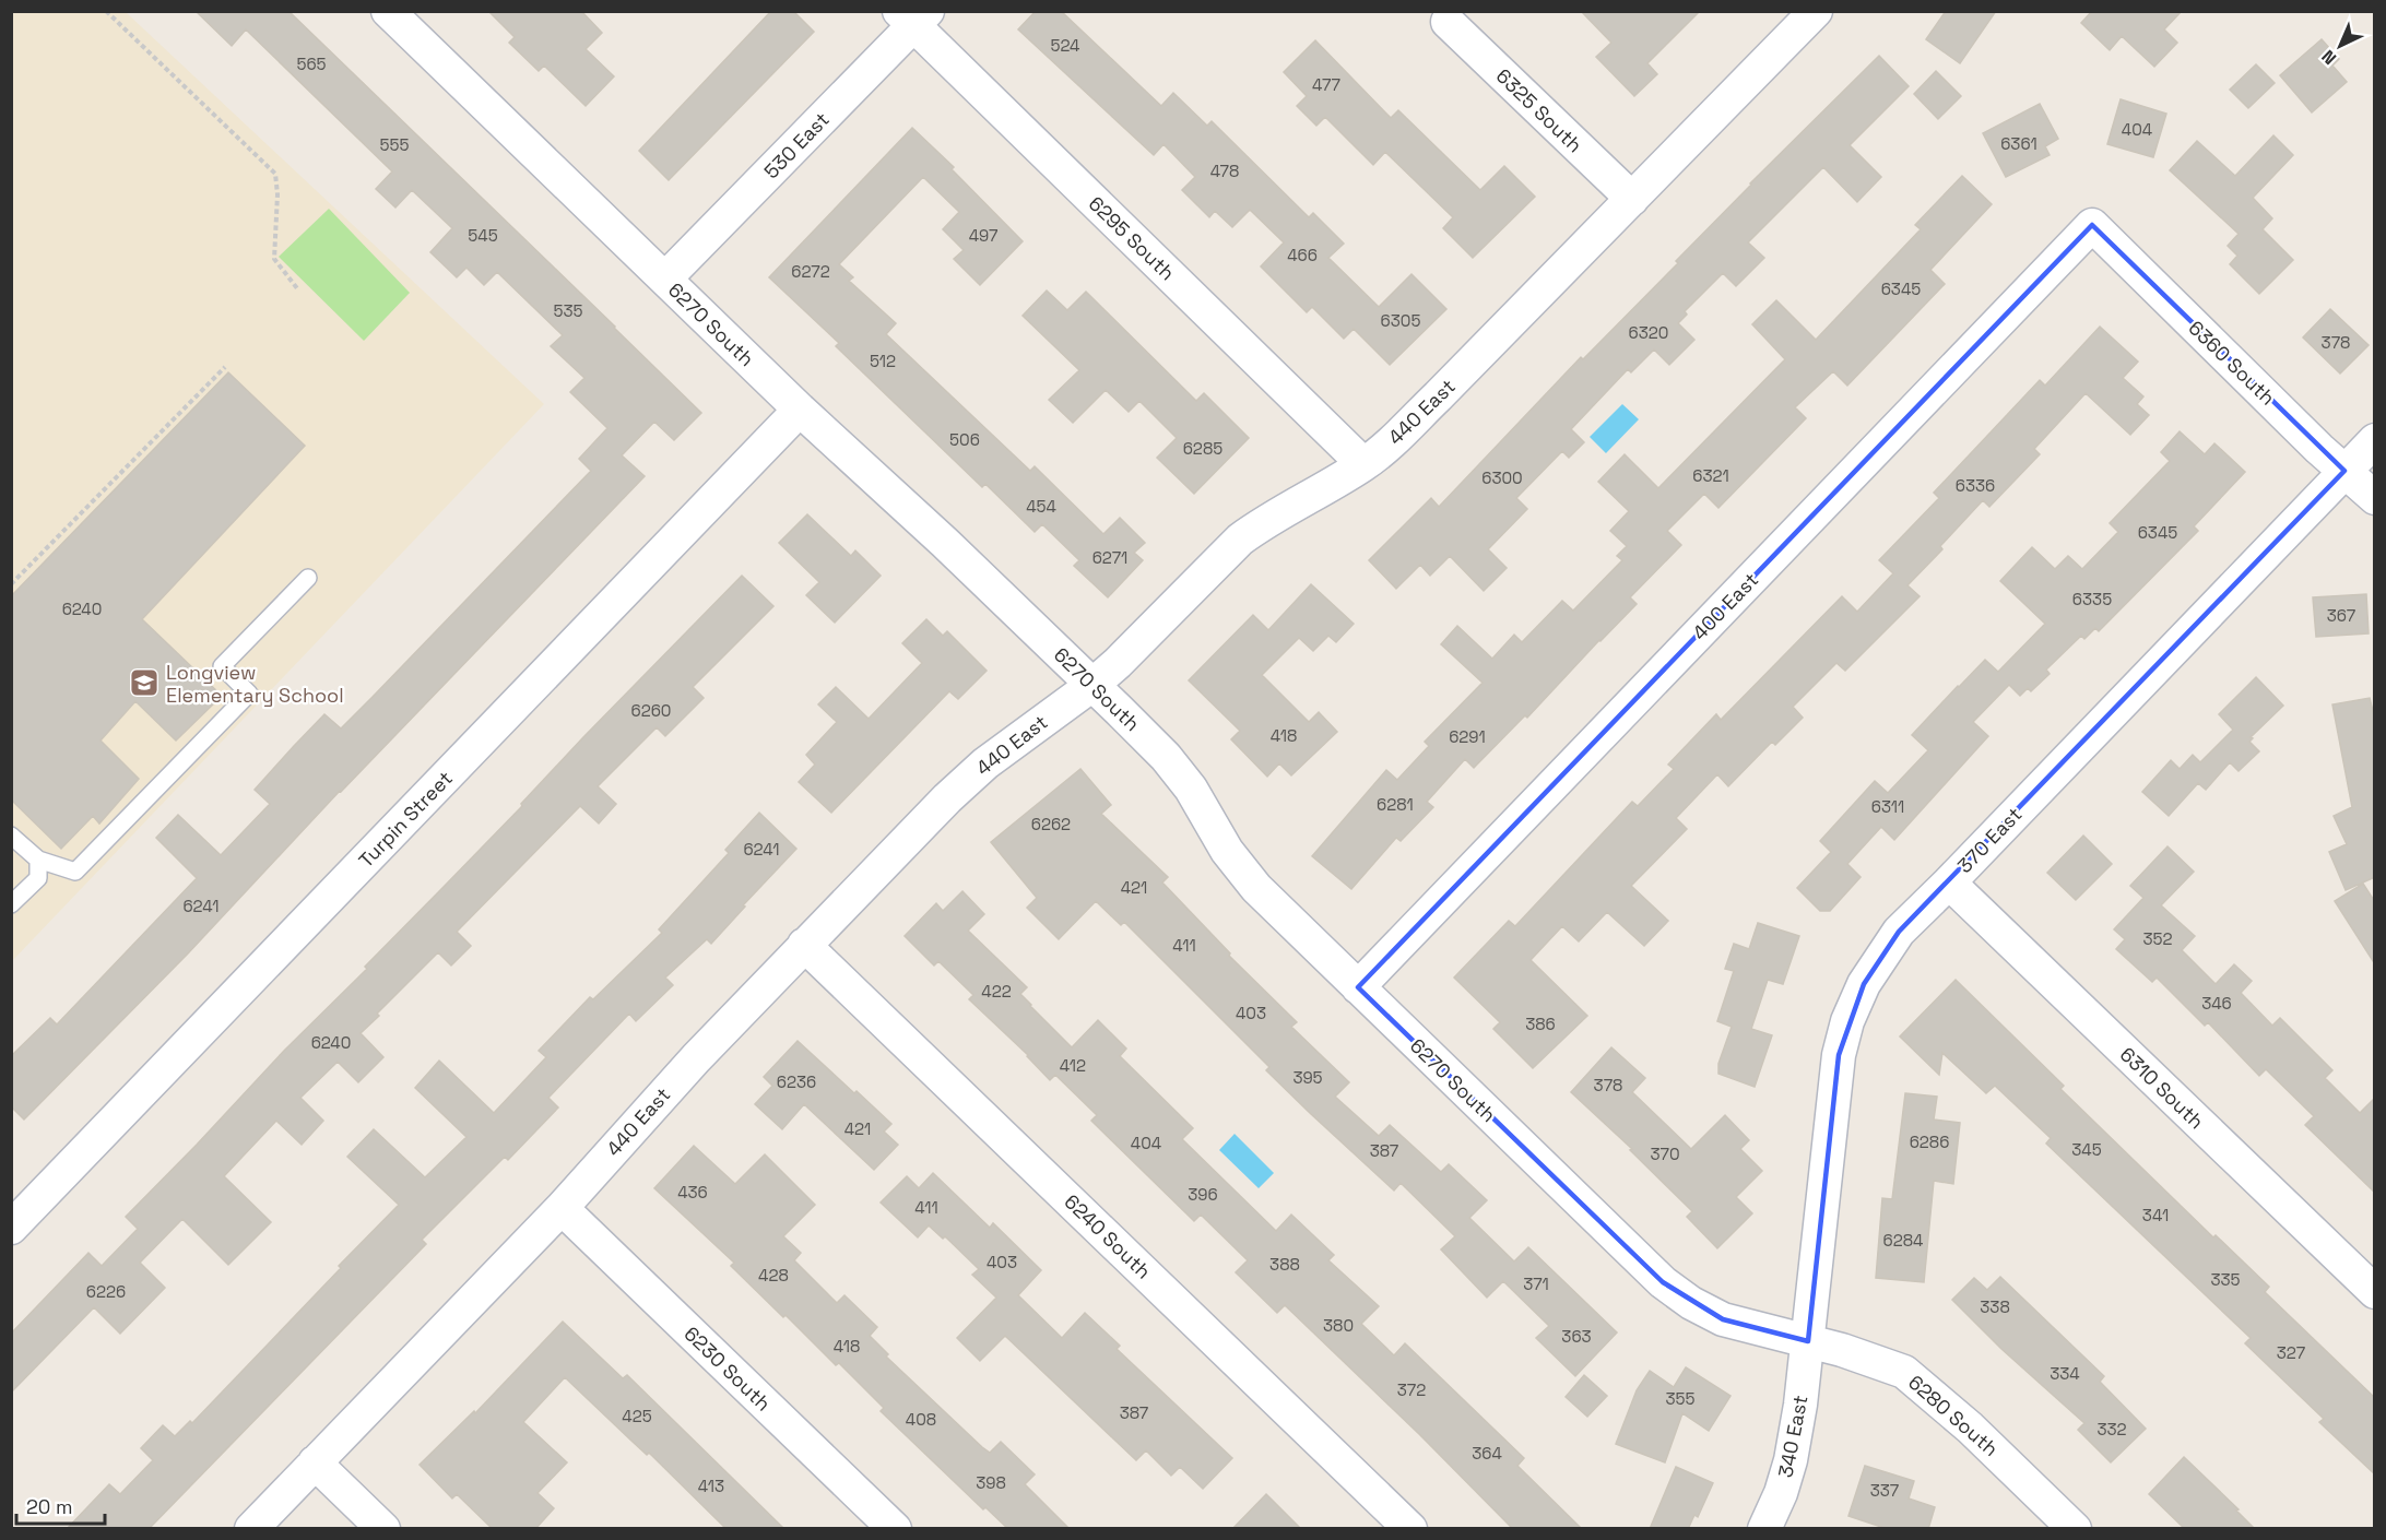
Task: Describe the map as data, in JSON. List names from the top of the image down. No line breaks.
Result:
{"streets":{"street":["6325 South","530 East","6295 South","6270 South","6360 South","440 East","400 East","Turpin Street","370 East","6310 South","6240 South","6230 South","6280 South","340 East"]},"crossings":[["6325 South","440 East"],["530 East","6295 South"],["530 East","6270 South"],["6295 South","440 East"],["6270 South","440 East"],["6270 South","400 East"],["6270 South","Turpin Street"],["6270 South","370 East"],["6270 South","6280 South"],["6270 South","340 East"],["6360 South","400 East"],["6360 South","370 East"],["440 East","6240 South"],["440 East","6230 South"],["370 East","6310 South"],["370 East","6280 South"],["370 East","340 East"],["6280 South","340 East"]],"places":{"school or university":["Longview Elementary School"]},"house_numbers":["524","565","477","404","6361","555","478","545","497","466","6272","6345","535","6305","6320","378","512","506","6285","6321","6300","6336","454","6345","6271","6335","6240","367","6260","418","6291","6281","6311","6262","6241","421","6241","352","411","422","346","403","386","6240","412","395","6236","378","421","6286","404","345","387","370","436","396","411","341","6284","403","388","428","335","371","6226","338","380","363","418","327","334","372","355","387","425","408","332","364","398","413","337"],"scale_bar":"20 m","north":"bottom left"}
